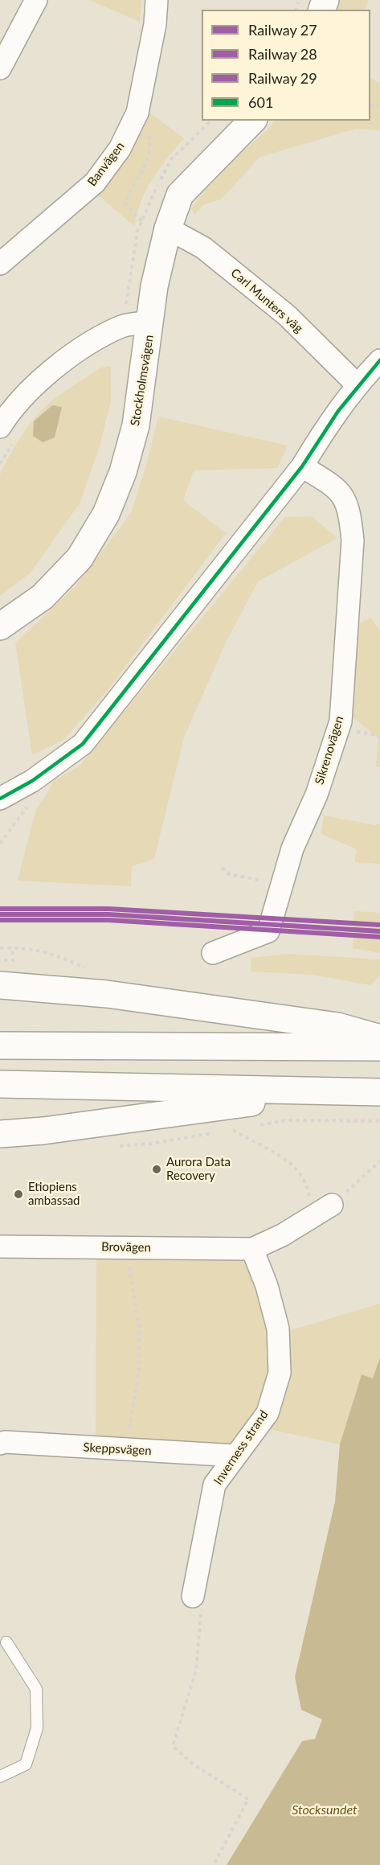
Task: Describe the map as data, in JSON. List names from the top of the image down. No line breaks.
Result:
{"streets":{"main road":["Stockholmsvägen"],"street":["Banvägen","Carl Munters väg","Sikrenovägen","Brovägen","Inverness strand","Skeppsvägen"]},"crossings":[["Carl Munters väg","Stockholmsvägen"],["Brovägen","Inverness strand"],["Inverness strand","Skeppsvägen"]],"water":["Stocksundet"],"places":["Aurora Data Recovery","Etiopiens ambassad"],"lines":["transit line 601","rail line 29","rail line 27","rail line 28"],"legend":["Railway 27","Railway 28","Railway 29","601"]}
